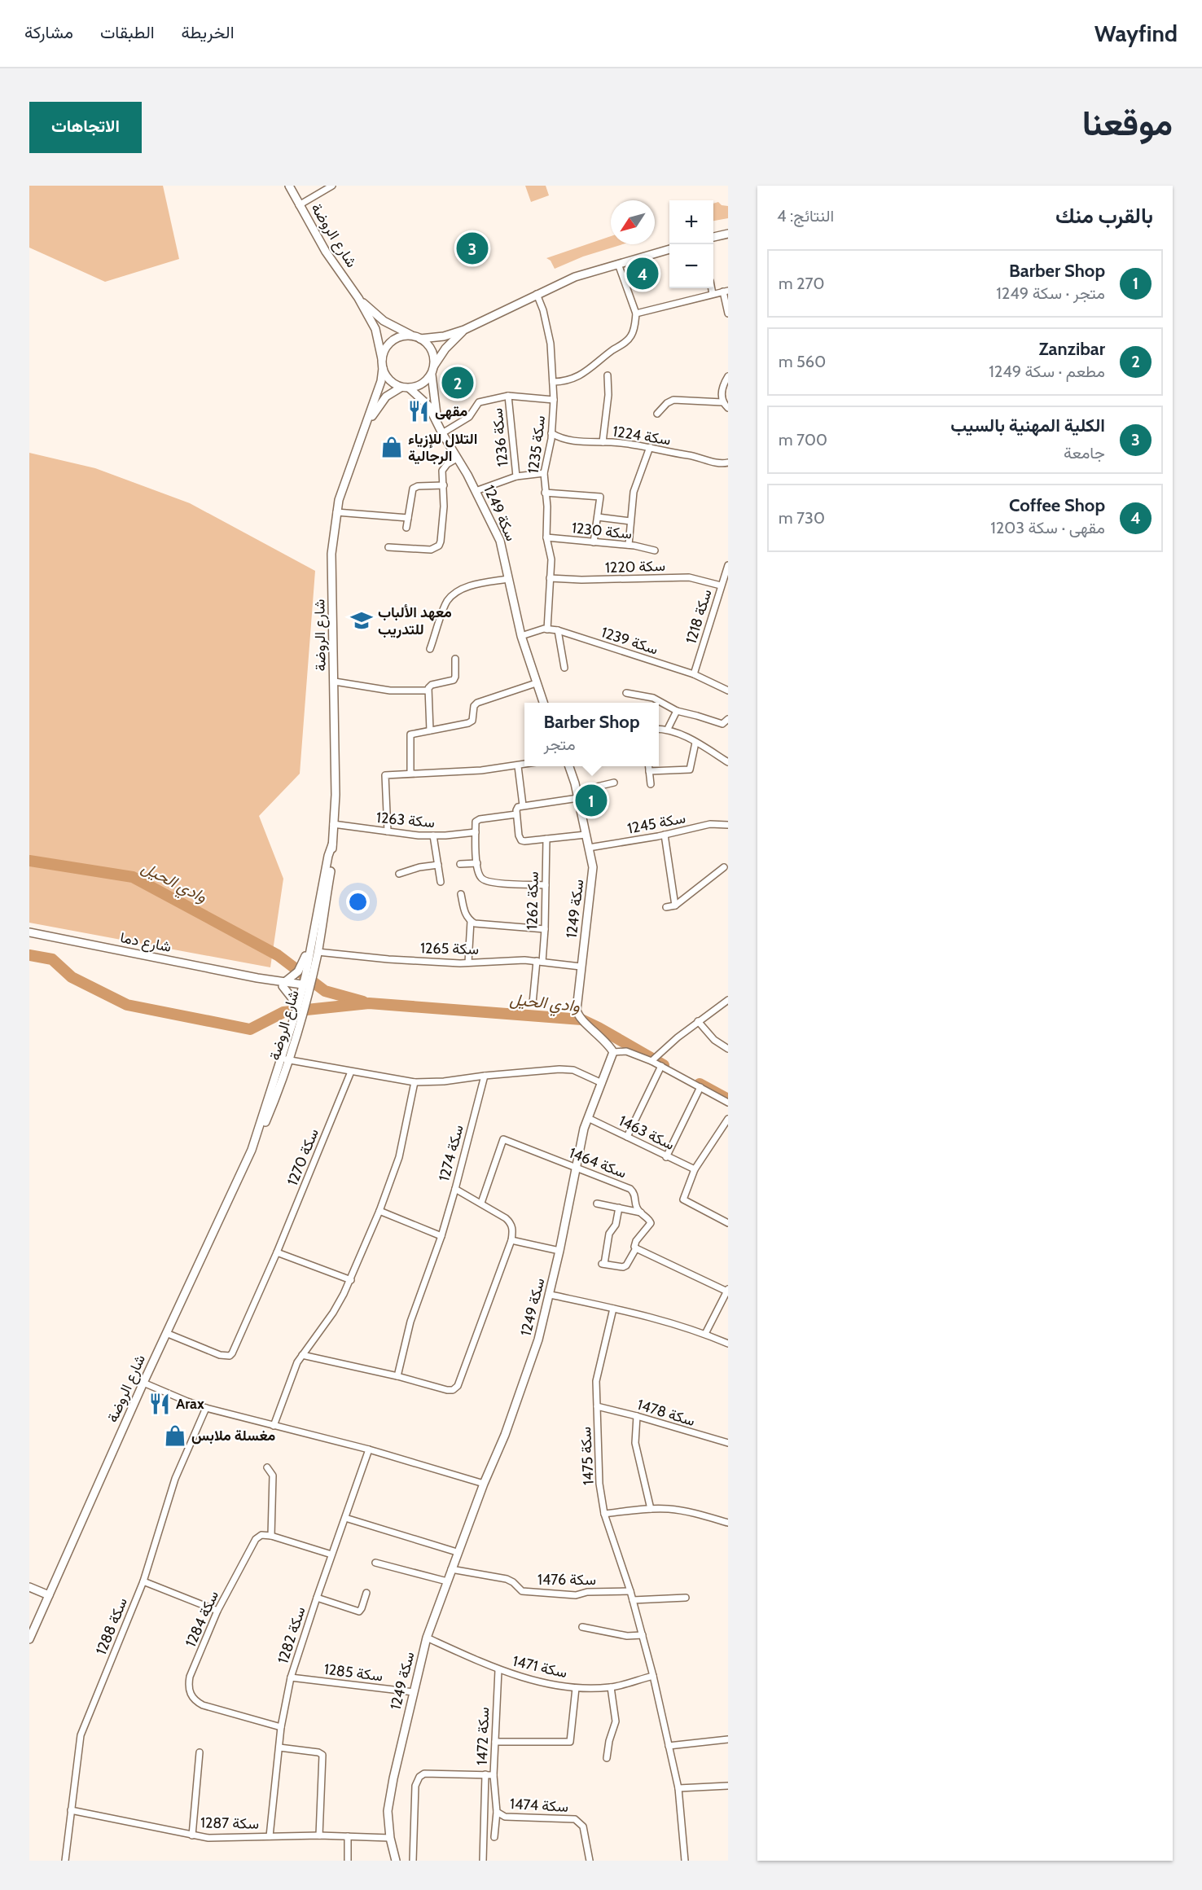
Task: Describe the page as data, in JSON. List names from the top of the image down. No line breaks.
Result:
{"streets":{"main road":["شارع الروضة","سكة 1249","شارع دما"],"street":["سكة 1224","سكة 1236","سكة 1235","سكة 1230","سكة 1220","سكة 1218","سكة 1239","سكة 1263","سكة 1245","سكة 1262","سكة 1265","سكة 1463","سكة 1274","سكة 1270","سكة 1464","سكة 1478","سكة 1475","سكة 1476","سكة 1284","سكة 1288","سكة 1282","سكة 1471","سكة 1285","سكة 1472","سكة 1474","سكة 1287"]},"crossings":[["شارع الروضة","سكة 1249"],["شارع الروضة","سكة 1263"],["شارع الروضة","شارع دما"],["شارع الروضة","سكة 1265"],["شارع الروضة","سكة 1270"],["سكة 1224","سكة 1235"],["سكة 1236","سكة 1235"],["سكة 1236","سكة 1249"],["سكة 1235","سكة 1230"],["سكة 1235","سكة 1220"],["سكة 1235","سكة 1239"],["سكة 1249","سكة 1239"],["سكة 1249","سكة 1245"],["سكة 1249","سكة 1265"],["سكة 1249","سكة 1463"],["سكة 1249","سكة 1464"],["سكة 1249","سكة 1476"],["سكة 1249","سكة 1471"],["سكة 1249","سكة 1285"],["سكة 1249","سكة 1287"],["سكة 1220","سكة 1218"],["سكة 1218","سكة 1239"],["سكة 1262","سكة 1265"],["سكة 1478","سكة 1475"],["سكة 1475","سكة 1476"],["سكة 1475","سكة 1471"],["سكة 1284","سكة 1282"],["سكة 1288","سكة 1287"],["سكة 1282","سكة 1285"],["سكة 1282","سكة 1287"],["سكة 1471","سكة 1472"],["سكة 1472","سكة 1474"]],"water":["وادي الحيل"],"places":{"restaurant":["مقهى","Arax"],"shop":["التلال للإزياء الرجالية","مغسلة ملابس"],"school or university":["معهد الألباب للتدريب"]},"north":"bottom left","page":{"header":"Wayfind","nav":["الخريطة","الطبقات","مشاركة"],"title":"موقعنا","buttons":"الاتجاهات","heading":["بالقرب منك","النتائج: 4"],"map_buttons":["+","−"],"pins":["3","4","2","1"],"list":[{"mark":"1","name":"Barber Shop","note":"متجر · سكة 1249","value":"270 m"},{"mark":"2","name":"Zanzibar","note":"مطعم · سكة 1249","value":"560 m"},{"mark":"3","name":"الكلية المهنية بالسيب","note":"جامعة","value":"700 m"},{"mark":"4","name":"Coffee Shop","note":"مقهى · سكة 1203","value":"730 m"}],"popup":["Barber Shop","متجر"]}}
